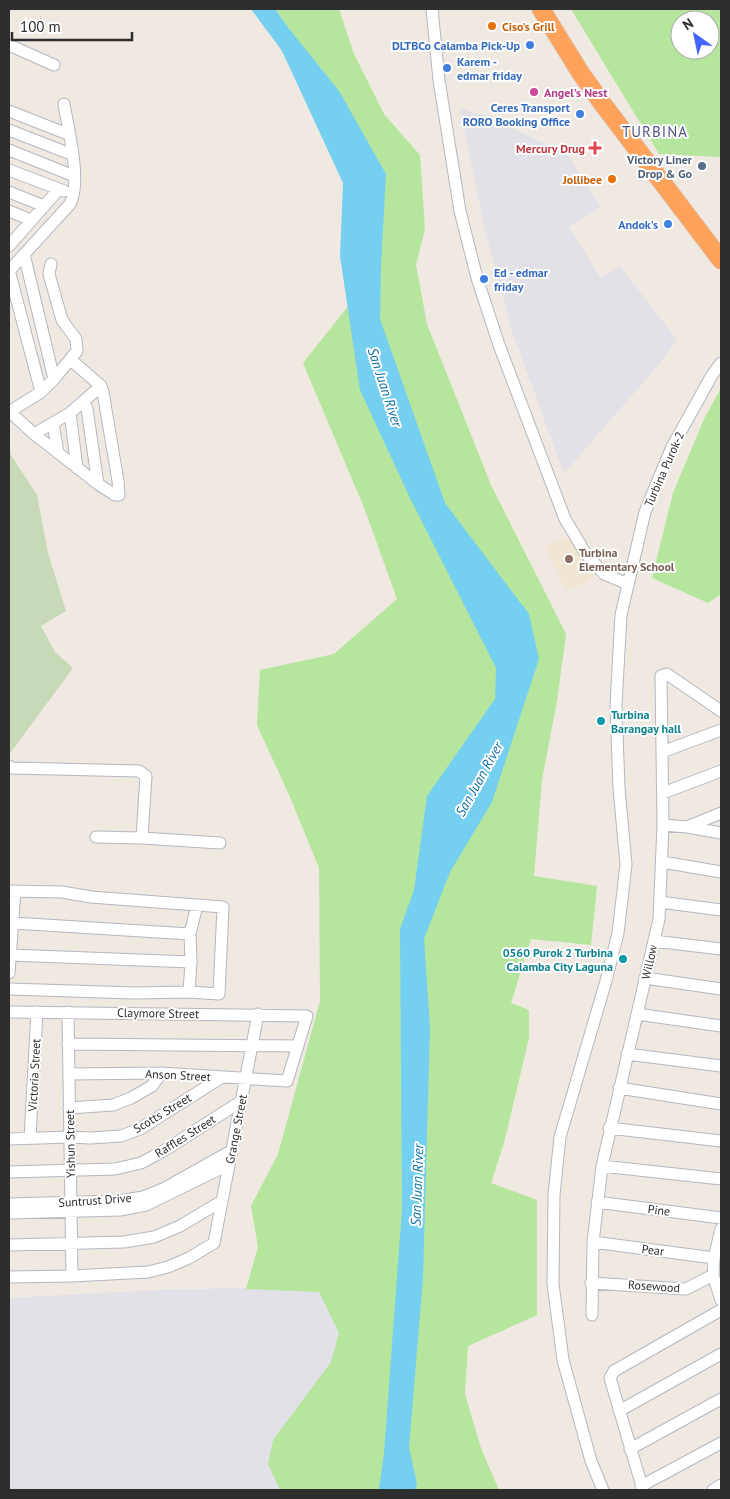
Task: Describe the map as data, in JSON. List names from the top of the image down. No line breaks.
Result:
{"streets":{"street":["Turbina Purok-2","Willow","Claymore Street","Victoria Street","Anson Street","Scotts Street","Grange Street","Raffles Street","Yishun Street","Suntrust Drive","Pine","Pear","Rosewood"]},"crossings":[["Willow","Pine"],["Willow","Pear"],["Willow","Rosewood"],["Claymore Street","Victoria Street"],["Claymore Street","Anson Street"],["Claymore Street","Grange Street"],["Claymore Street","Yishun Street"],["Victoria Street","Scotts Street"],["Anson Street","Scotts Street"],["Anson Street","Grange Street"],["Anson Street","Yishun Street"],["Scotts Street","Yishun Street"],["Grange Street","Raffles Street"],["Grange Street","Yishun Street"],["Grange Street","Suntrust Drive"],["Raffles Street","Yishun Street"],["Yishun Street","Suntrust Drive"],["Pear","Rosewood"]],"districts":["TURBINA"],"water":["San Juan River"],"places":{"other":["Ciso's Grill","DLTBCo Calamba Pick-Up","Karem - edmar friday","Angel's Nest","Ceres Transport RORO Booking Office","Victory Liner Drop & Go","Jollibee","Andok's","Ed - edmar friday","Turbina Elementary School","Turbina Barangay hall","0560 Purok 2 Turbina Calamba City Laguna"],"health":["Mercury Drug"]},"scale_bar":"100 m","north":"top left"}
